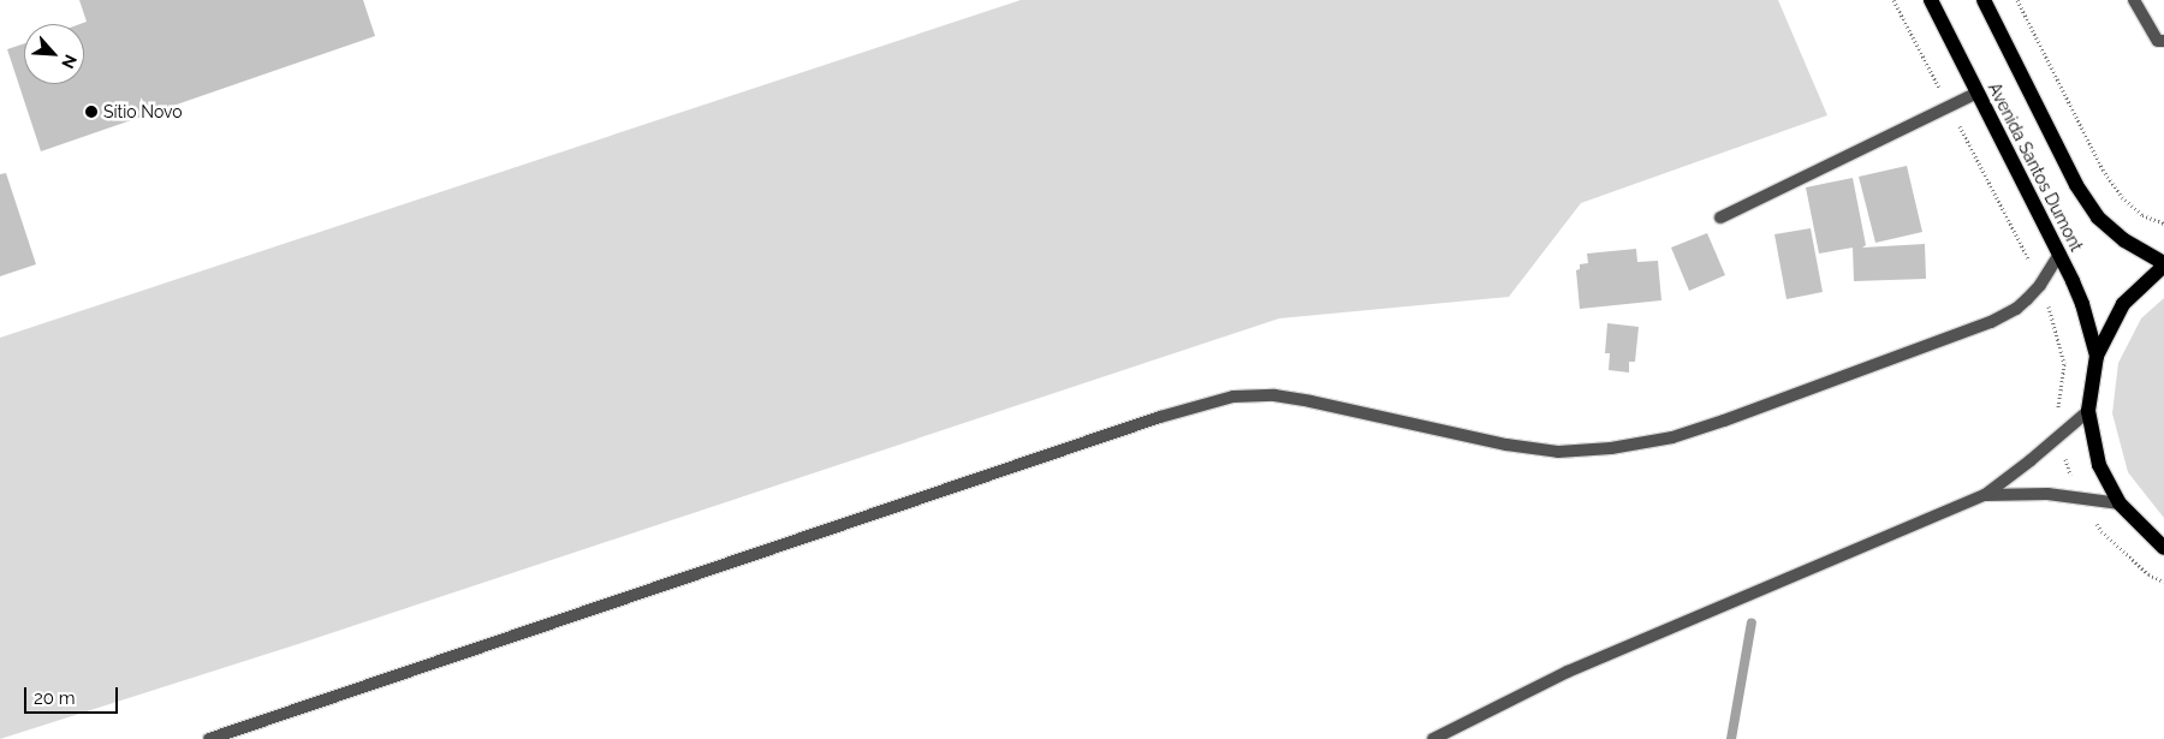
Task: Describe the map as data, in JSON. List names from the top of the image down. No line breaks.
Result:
{"streets":{"main road":["Avenida Santos Dumont"]},"places":["Sítio Novo"],"scale_bar":"20 m","north":"bottom right"}
